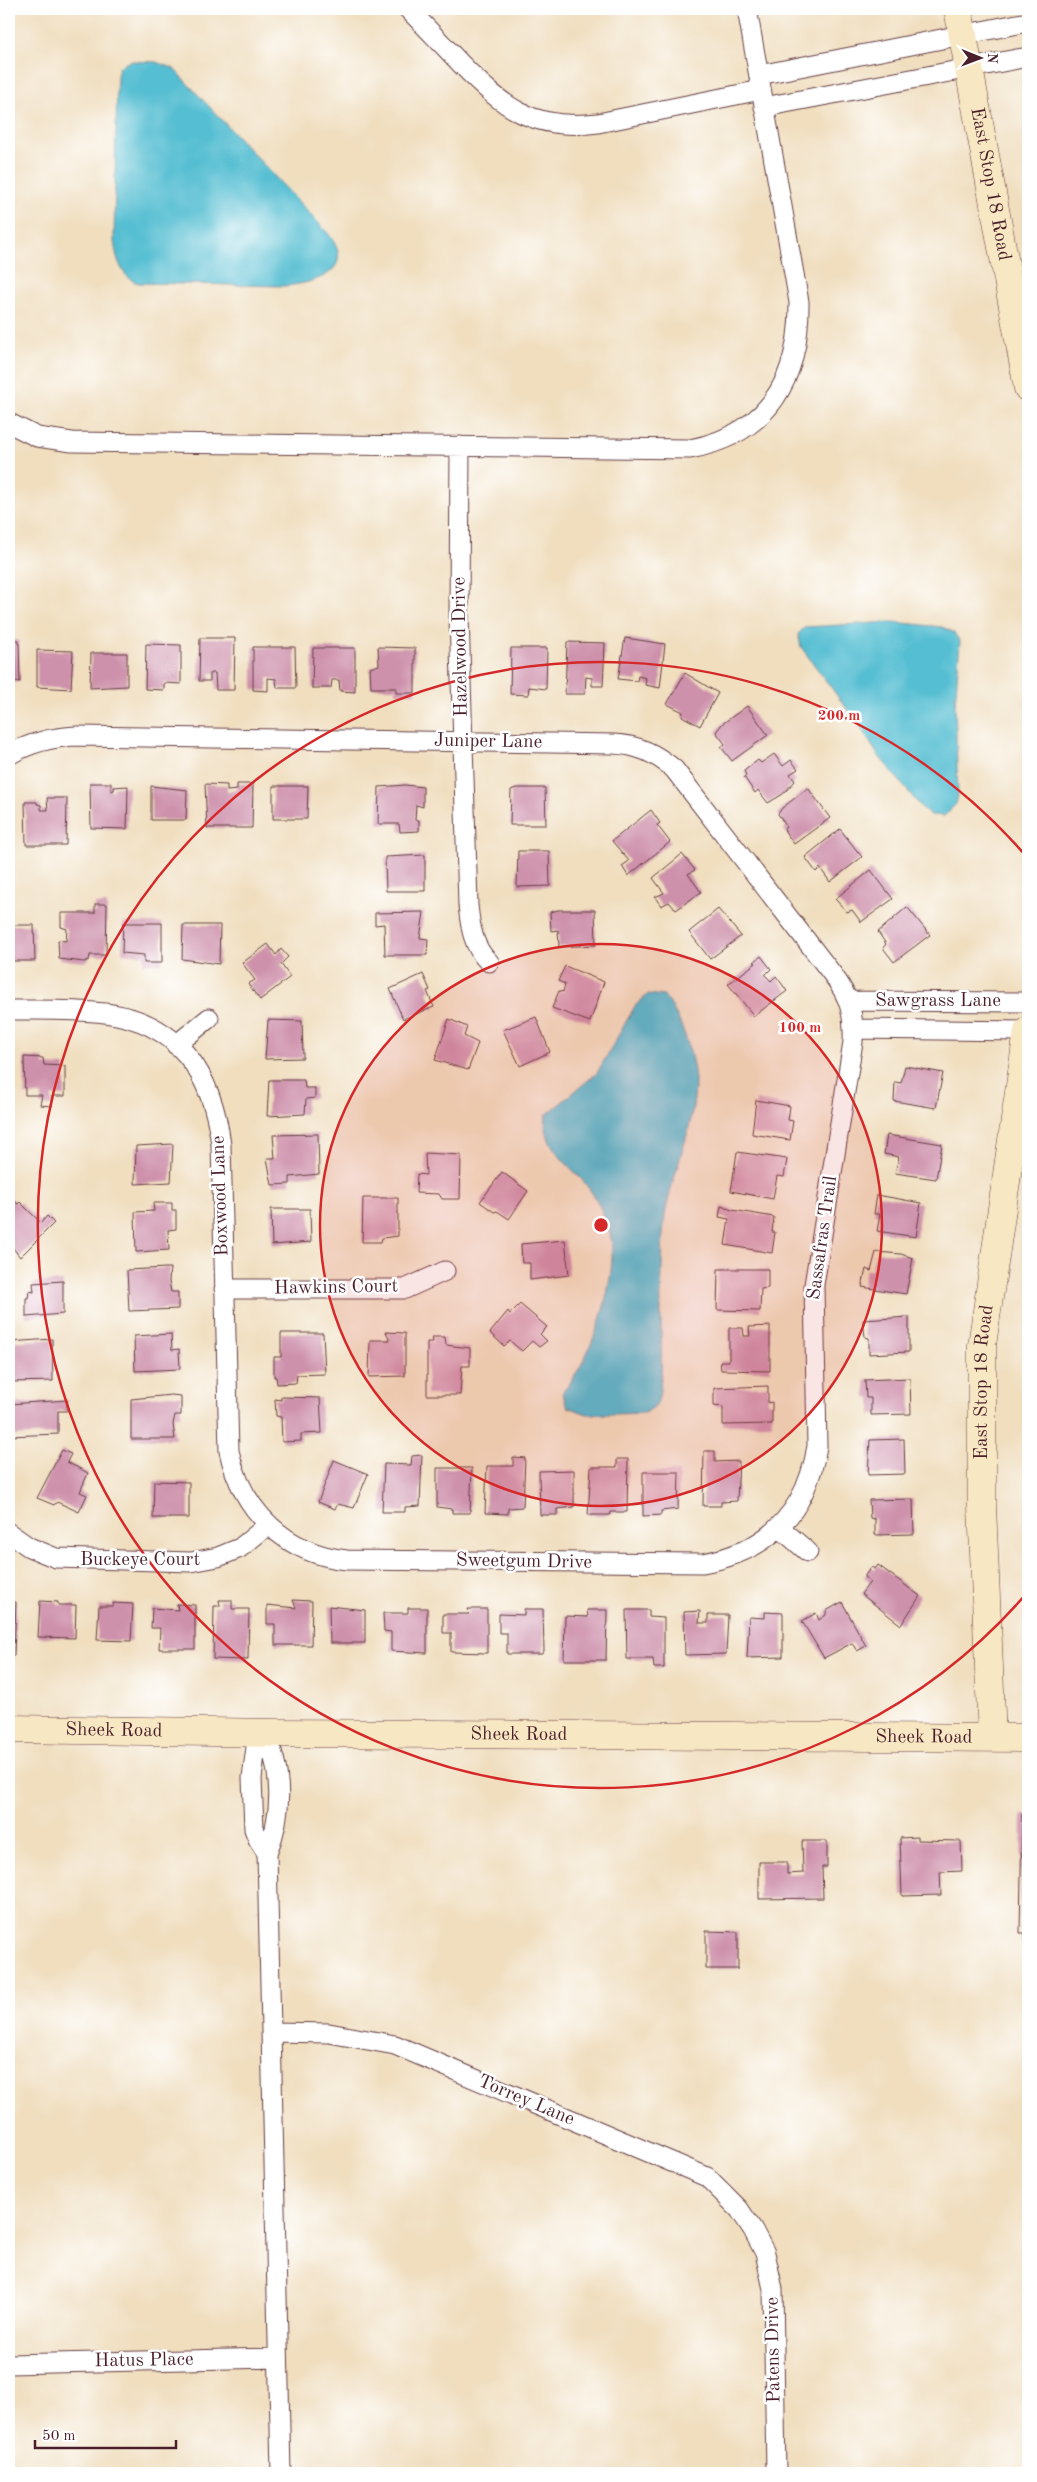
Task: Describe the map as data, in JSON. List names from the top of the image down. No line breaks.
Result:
{"streets":{"street":["East Stop 18 Road","Hazelwood Drive","Juniper Lane","Sawgrass Lane","Boxwood Lane","Sassafras Trail","Hawkins Court","Buckeye Court","Sweetgum Drive","Sheek Road","Torrey Lane","Patens Drive","Hatus Place"]},"crossings":[["East Stop 18 Road","Sawgrass Lane"],["East Stop 18 Road","Sheek Road"],["Hazelwood Drive","Juniper Lane"],["Juniper Lane","Sawgrass Lane"],["Juniper Lane","Sassafras Trail"],["Sawgrass Lane","Sassafras Trail"],["Boxwood Lane","Hawkins Court"],["Boxwood Lane","Buckeye Court"],["Boxwood Lane","Sweetgum Drive"],["Sassafras Trail","Sweetgum Drive"],["Buckeye Court","Sweetgum Drive"],["Torrey Lane","Patens Drive"]],"scale_bar":"50 m","north":"right","rings":["200 m","100 m"]}
